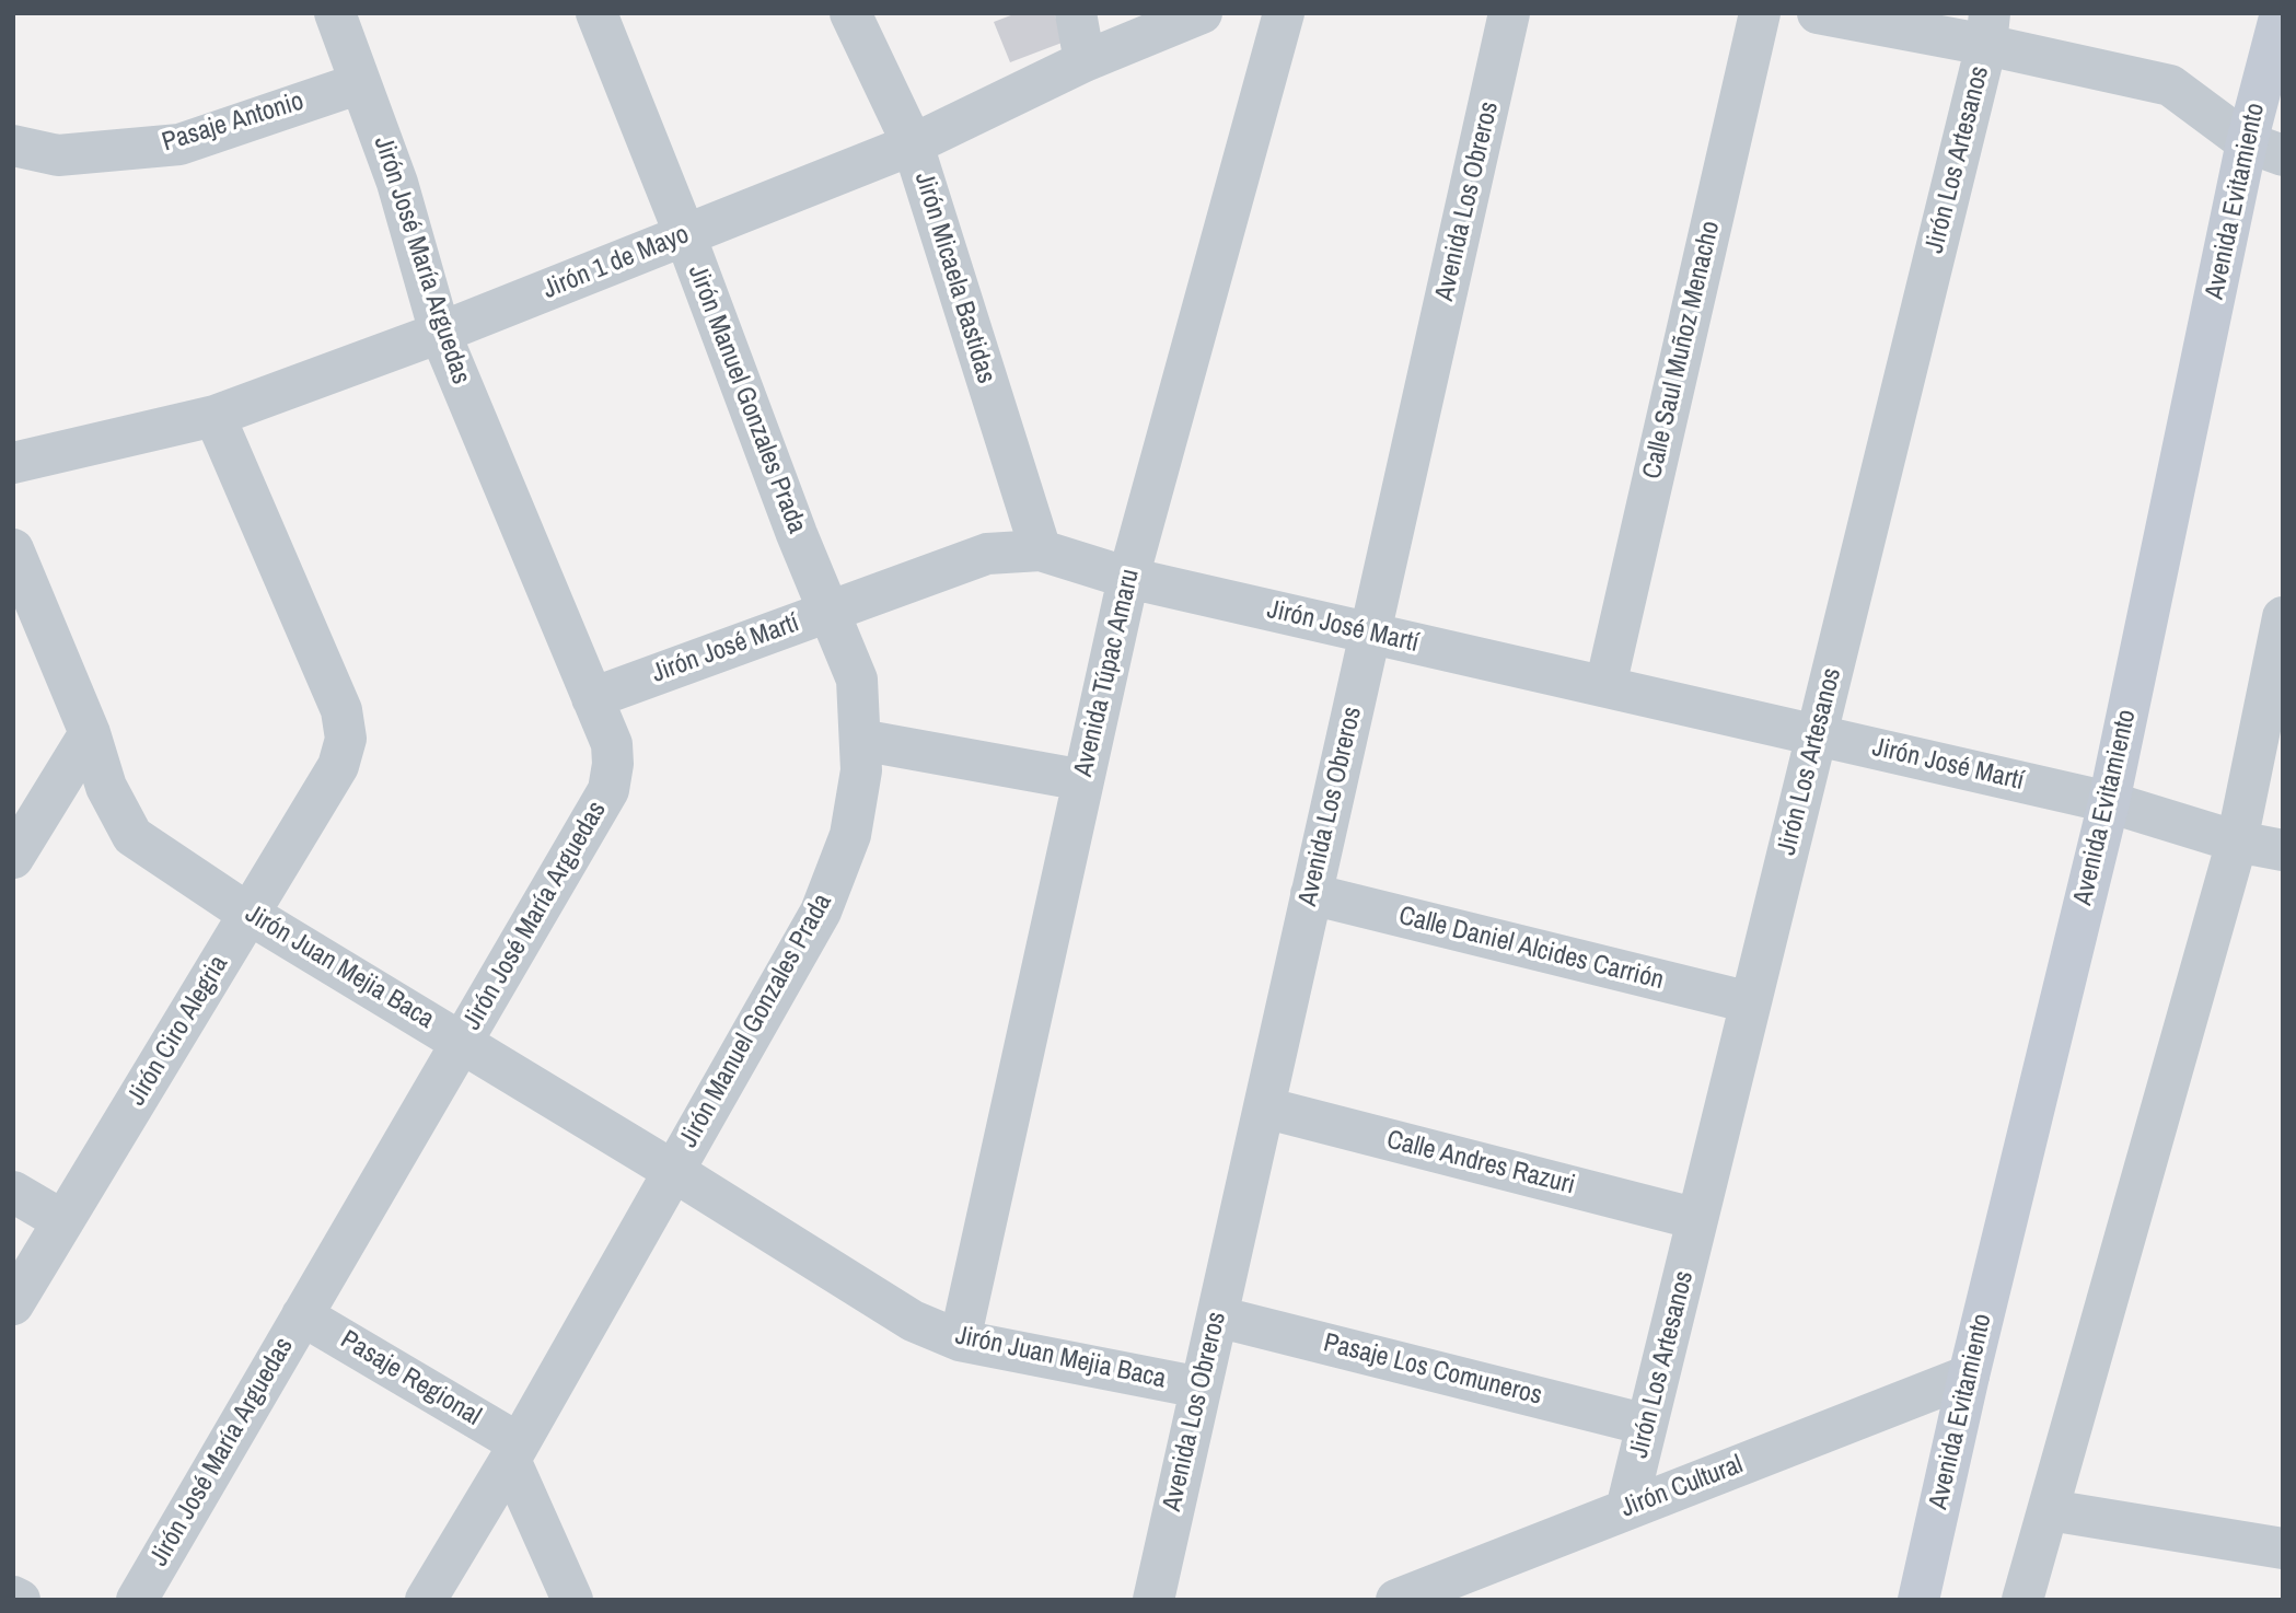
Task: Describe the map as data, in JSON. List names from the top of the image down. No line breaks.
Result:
{"streets":{"street":["Pasaje Antonio","Jirón Los Artesanos","Avenida Los Obreros","Avenida Evitamiento","Jirón José María Arguedas","Jirón 1 de Mayo","Jirón Micaela Bastidas","Calle Saul Muñoz Menacho","Jirón Manuel Gonzales Prada","Jirón José Martí","Avenida Túpac Amaru","Calle Daniel Alcides Carrión","Jirón Juan Mejia Baca","Jirón Ciro Alegria","Calle Andres Razuri","Pasaje Los Comuneros","Pasaje Regional","Jirón Cultural"]},"crossings":[["Pasaje Antonio","Jirón José María Arguedas"],["Jirón Los Artesanos","Jirón José Martí"],["Jirón Los Artesanos","Calle Daniel Alcides Carrión"],["Jirón Los Artesanos","Calle Andres Razuri"],["Jirón Los Artesanos","Pasaje Los Comuneros"],["Jirón Los Artesanos","Jirón Cultural"],["Avenida Los Obreros","Jirón José Martí"],["Avenida Los Obreros","Calle Daniel Alcides Carrión"],["Avenida Los Obreros","Jirón Juan Mejia Baca"],["Avenida Los Obreros","Calle Andres Razuri"],["Avenida Los Obreros","Pasaje Los Comuneros"],["Avenida Evitamiento","Jirón José Martí"],["Avenida Evitamiento","Jirón Cultural"],["Jirón José María Arguedas","Jirón 1 de Mayo"],["Jirón José María Arguedas","Jirón José Martí"],["Jirón José María Arguedas","Jirón Juan Mejia Baca"],["Jirón José María Arguedas","Pasaje Regional"],["Jirón 1 de Mayo","Jirón Micaela Bastidas"],["Jirón 1 de Mayo","Jirón Manuel Gonzales Prada"],["Jirón 1 de Mayo","Jirón Ciro Alegria"],["Jirón Micaela Bastidas","Jirón José Martí"],["Calle Saul Muñoz Menacho","Jirón José Martí"],["Jirón Manuel Gonzales Prada","Jirón José Martí"],["Jirón Manuel Gonzales Prada","Jirón Juan Mejia Baca"],["Jirón Manuel Gonzales Prada","Pasaje Regional"],["Jirón José Martí","Avenida Túpac Amaru"],["Avenida Túpac Amaru","Jirón Juan Mejia Baca"],["Jirón Juan Mejia Baca","Jirón Ciro Alegria"]]}
